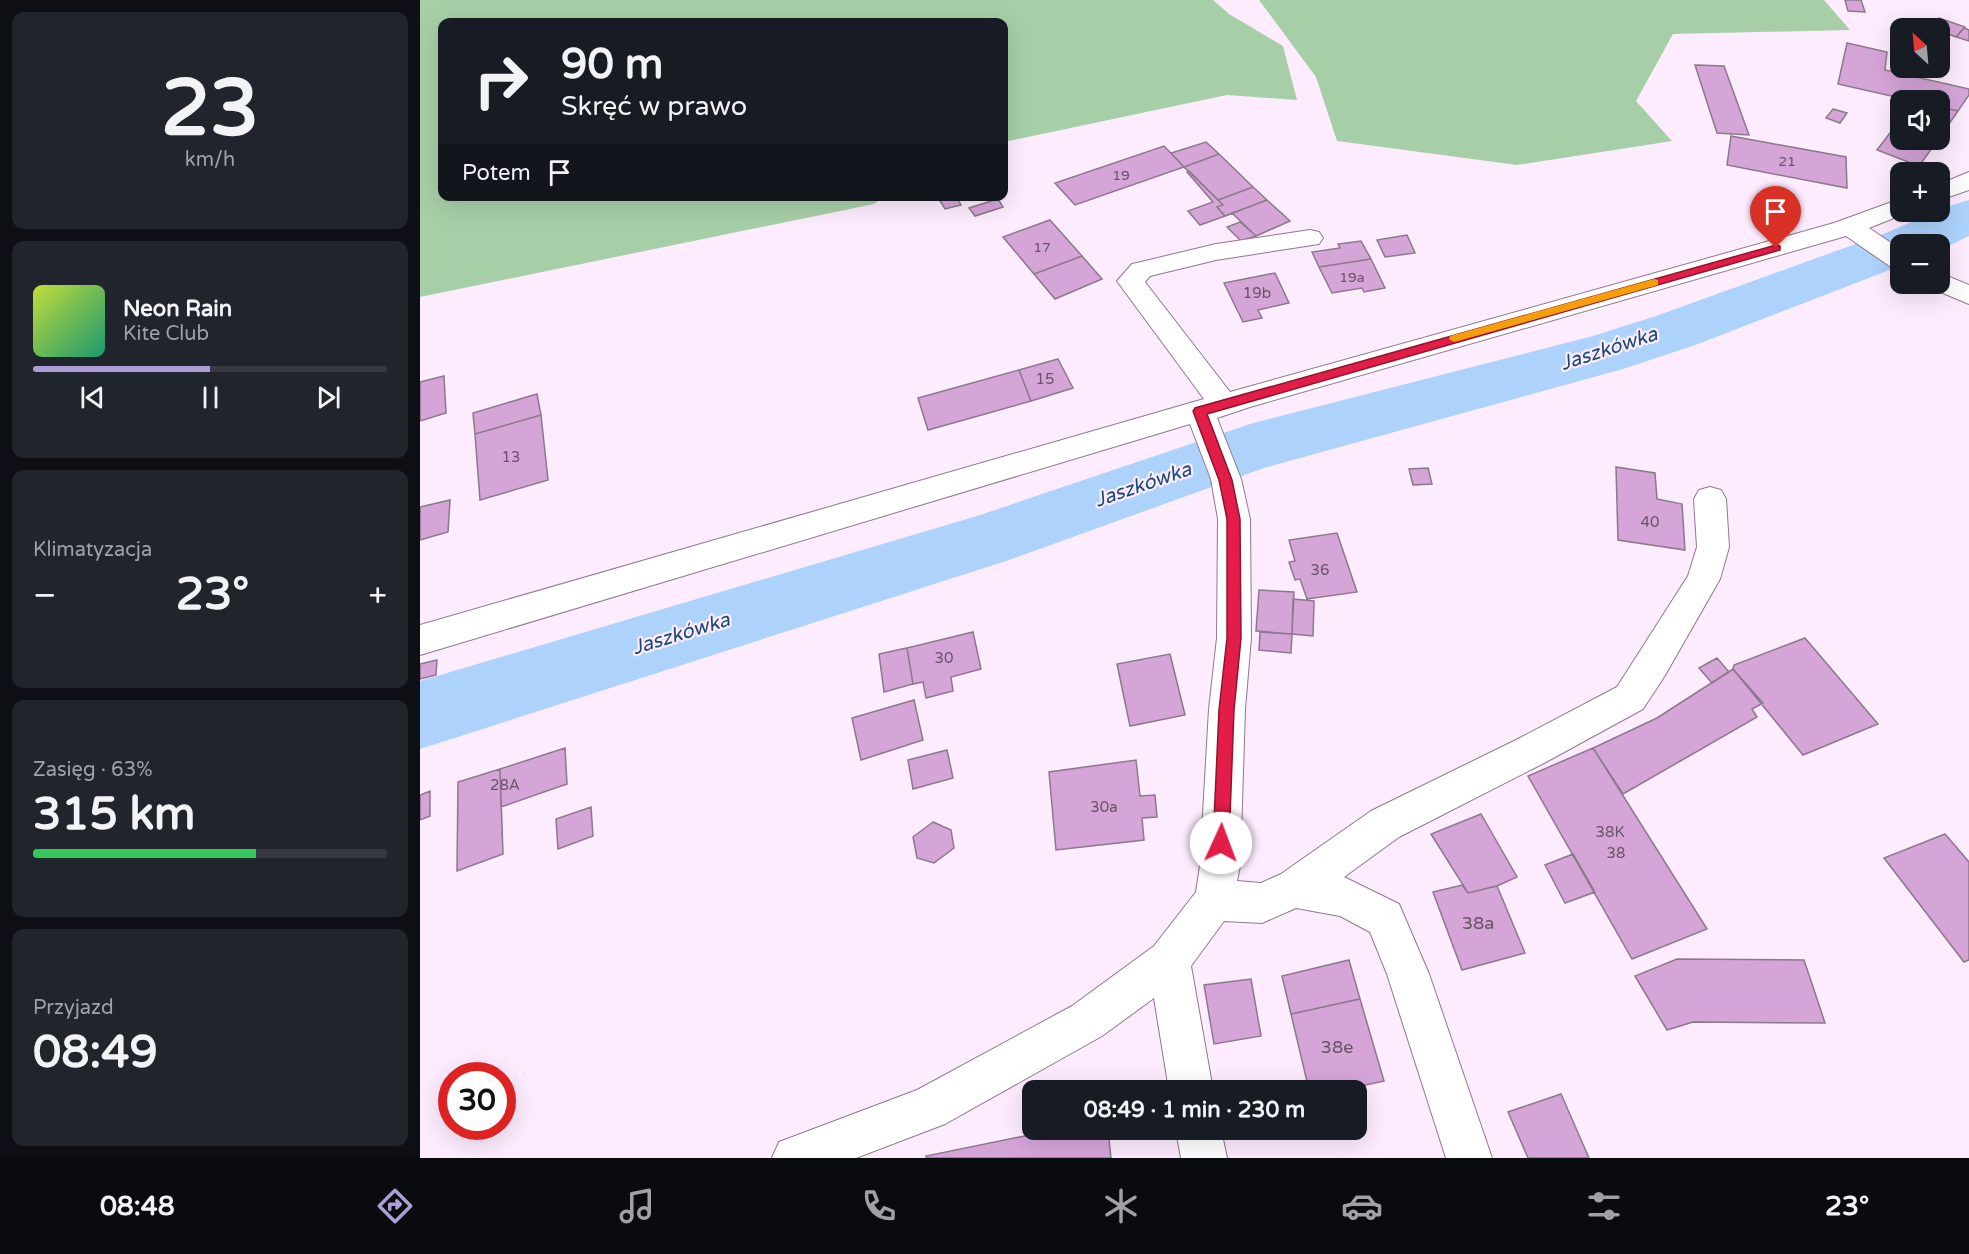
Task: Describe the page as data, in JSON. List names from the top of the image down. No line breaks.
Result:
{"water":["Jaszkówka"],"house_numbers":["21","19","17","19a","19b","15","13","40","36","30","28A","30a","38K","38","38a","38e"],"north":"top left","page":{"tile":[["23","km/h"],"Klimatyzacja",["Zasięg · 63%","315 km"],["Przyjazd","08:49"]],"map_buttons":["+","−"],"turn":["90 m","Skręć w prawo"],"then":"Potem","song":["Neon Rain","Kite Club"],"heat":["−","23°","+"],"limit":"30","trip":"08:49 · 1 min · 230 m","tabs":["08:48","23°"]}}
